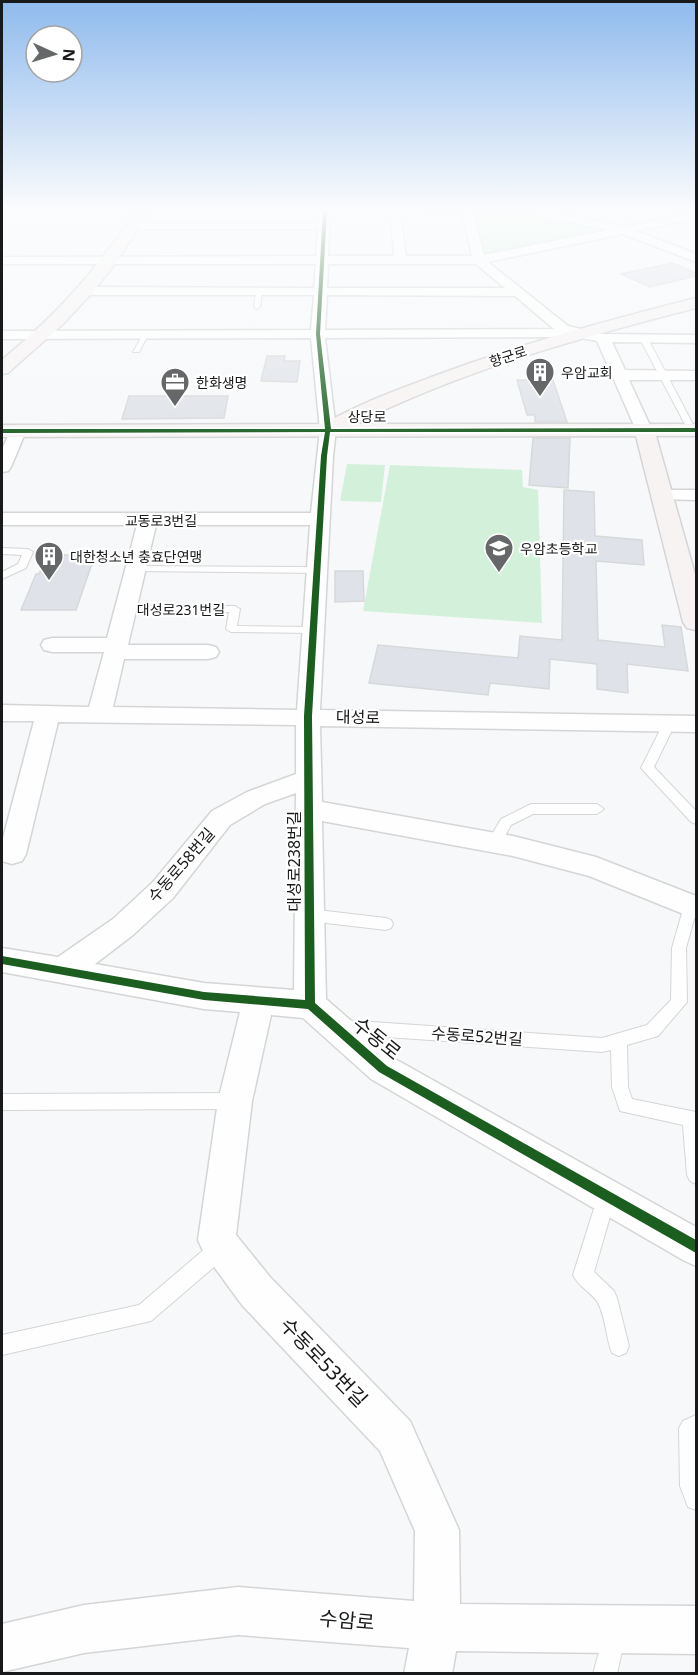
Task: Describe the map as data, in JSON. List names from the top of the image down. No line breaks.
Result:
{"streets":{"street":["향군로","상당로","교동로3번길","대성로231번길","대성로","대성로238번길","수동로58번길","수동로","수동로53번길","수암로"],"lane":["수동로52번길"]},"crossings":[["향군로","상당로"],["향군로","대성로238번길"],["상당로","대성로238번길"],["교동로3번길","대성로231번길"],["교동로3번길","대성로238번길"],["대성로231번길","대성로"],["대성로231번길","대성로238번길"],["대성로","대성로238번길"],["대성로238번길","수동로58번길"],["대성로238번길","수동로"],["수동로52번길","수동로"],["수동로53번길","수암로"]],"places":{"building":["우암교회","대한청소년 충효단연맹"],"office":["한화생명"],"school or university":["우암초등학교"]},"north":"right"}
